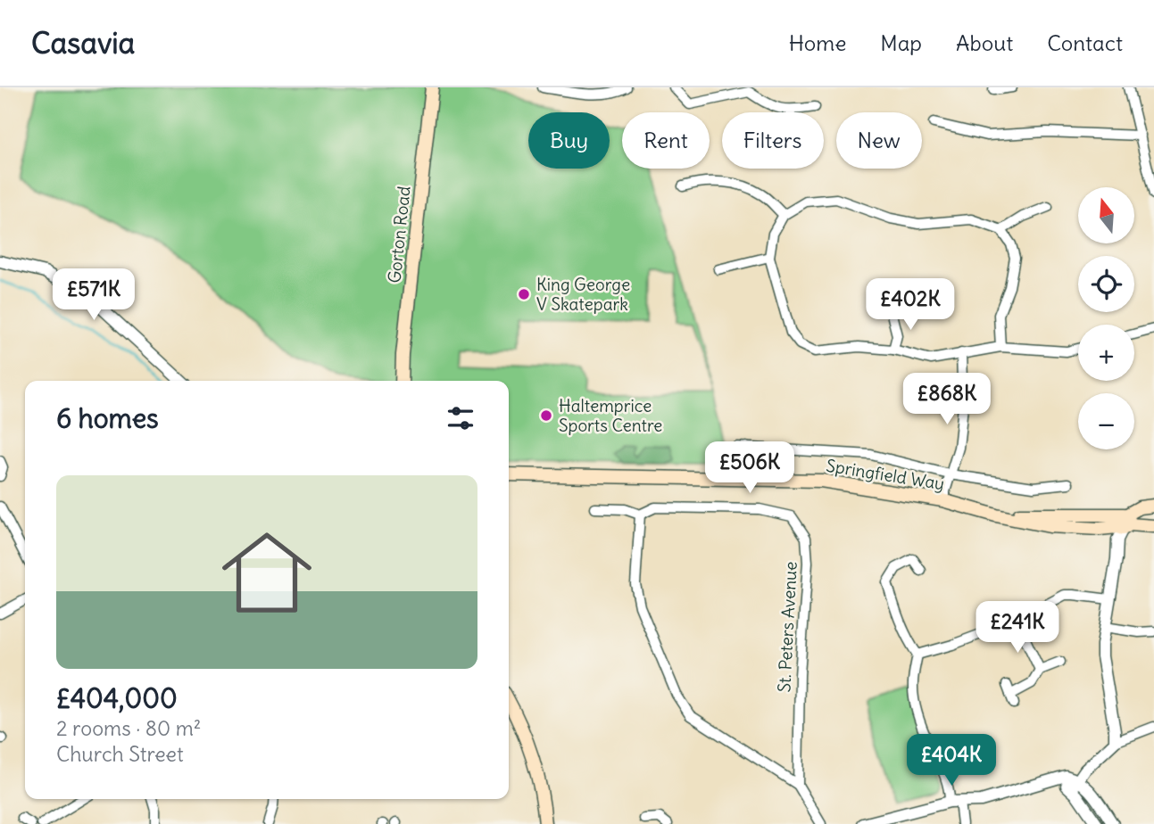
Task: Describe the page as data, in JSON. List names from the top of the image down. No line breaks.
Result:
{"streets":{"main road":["Gorton Road","Springfield Way"],"street":["St. Peters Avenue"]},"places":["King George V Skatepark","Haltemprice Sports Centre"],"north":"top","page":{"header":"Casavia","nav":["Home","Map","About","Contact"],"chip":["Buy","Rent","Filters","New"],"map_buttons":["+","−"],"price":["£571K","£402K","£868K","£506K","£241K","£404K"],"heading":"6 homes","list":[{"name":"£404,000","note":"2 rooms · 80 m² · Church Street"}]}}
